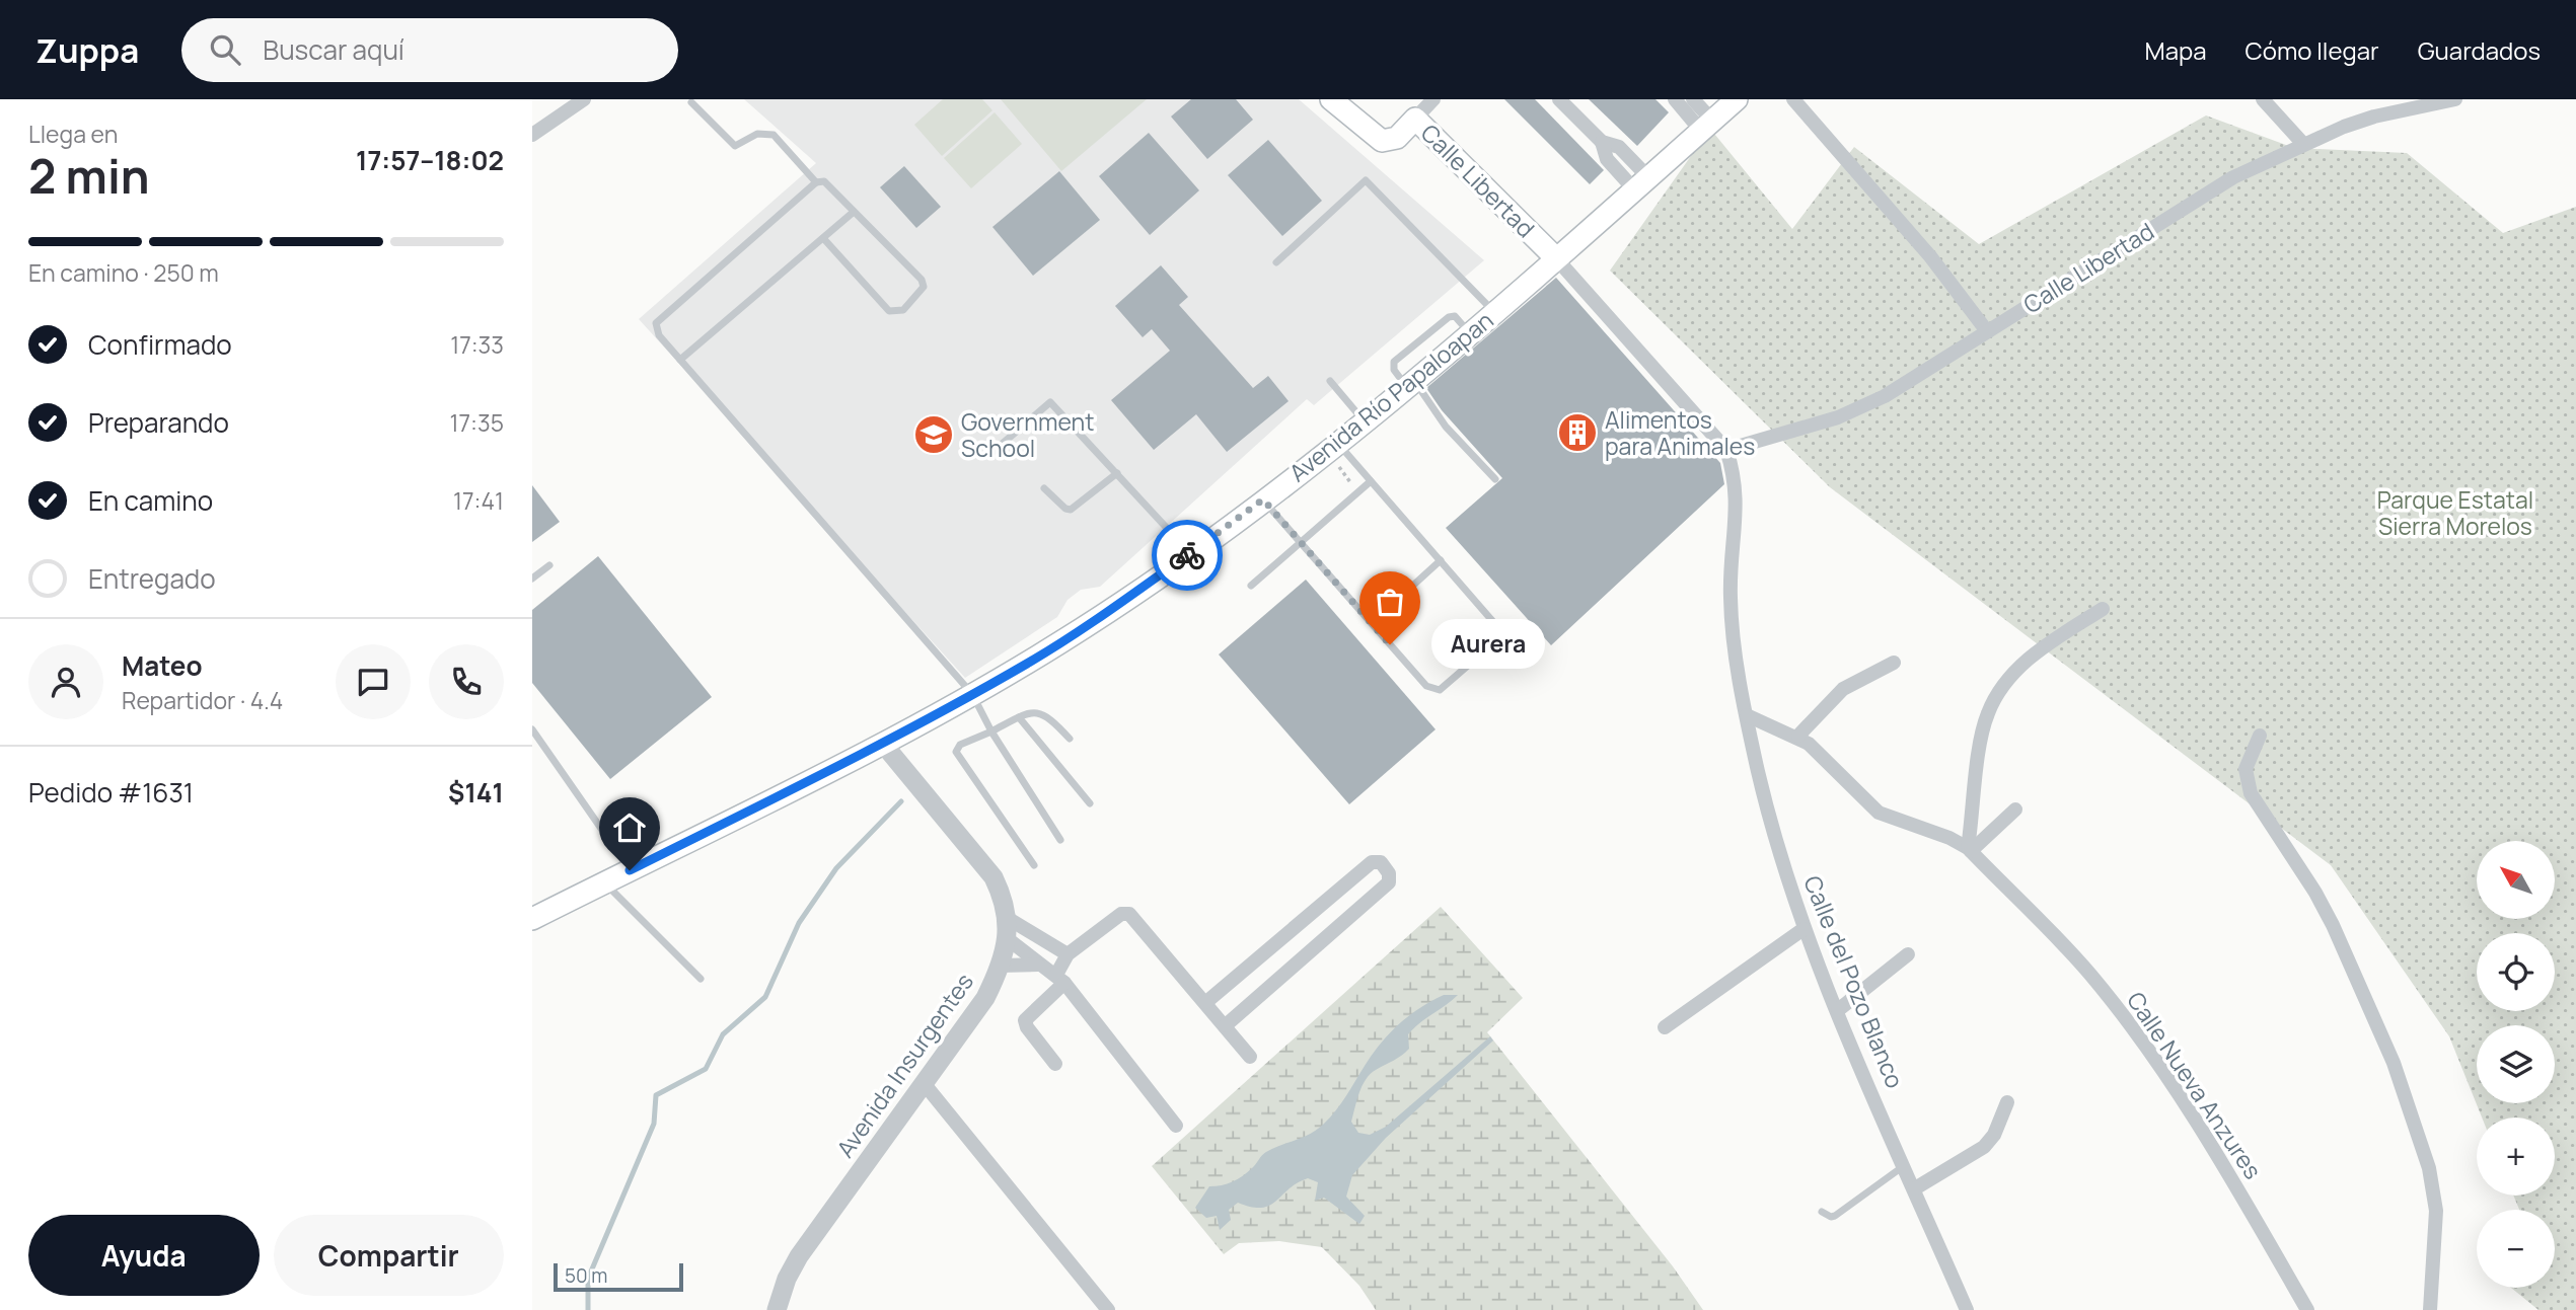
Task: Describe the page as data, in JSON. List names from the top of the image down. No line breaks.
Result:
{"streets":{"main road":["Calle Libertad","Avenida Río Papaloapan"],"street":["Calle del Pozo Blanco","Avenida Insurgentes","Calle Nueva Anzures"]},"crossings":[["Calle Libertad","Avenida Río Papaloapan"],["Calle Libertad","Calle del Pozo Blanco"],["Avenida Río Papaloapan","Calle del Pozo Blanco"],["Calle del Pozo Blanco","Calle Nueva Anzures"]],"parks":["Parque Estatal Sierra Morelos"],"places":{"building":["Alimentos para Animales"],"school or university":["Government School"],"other":["Aurera"]},"scale_bar":"50 m","north":"top left","page":{"header":"Zuppa","search":"Buscar aquí","nav":["Mapa","Cómo llegar","Guardados"],"heading":["2 min","Llega en","17:57–18:02"],"panel":["Mateo","Repartidor · 4.4","Pedido #1631","$141"],"bar":"En camino · 250 m","list":[["Confirmado","17:33"],["Preparando","17:35"],["En camino","17:41"],"Entregado"],"bubble":"Aurera","map_buttons":["+","−"],"buttons":["Ayuda","Compartir"],"scale":"50 m"}}
